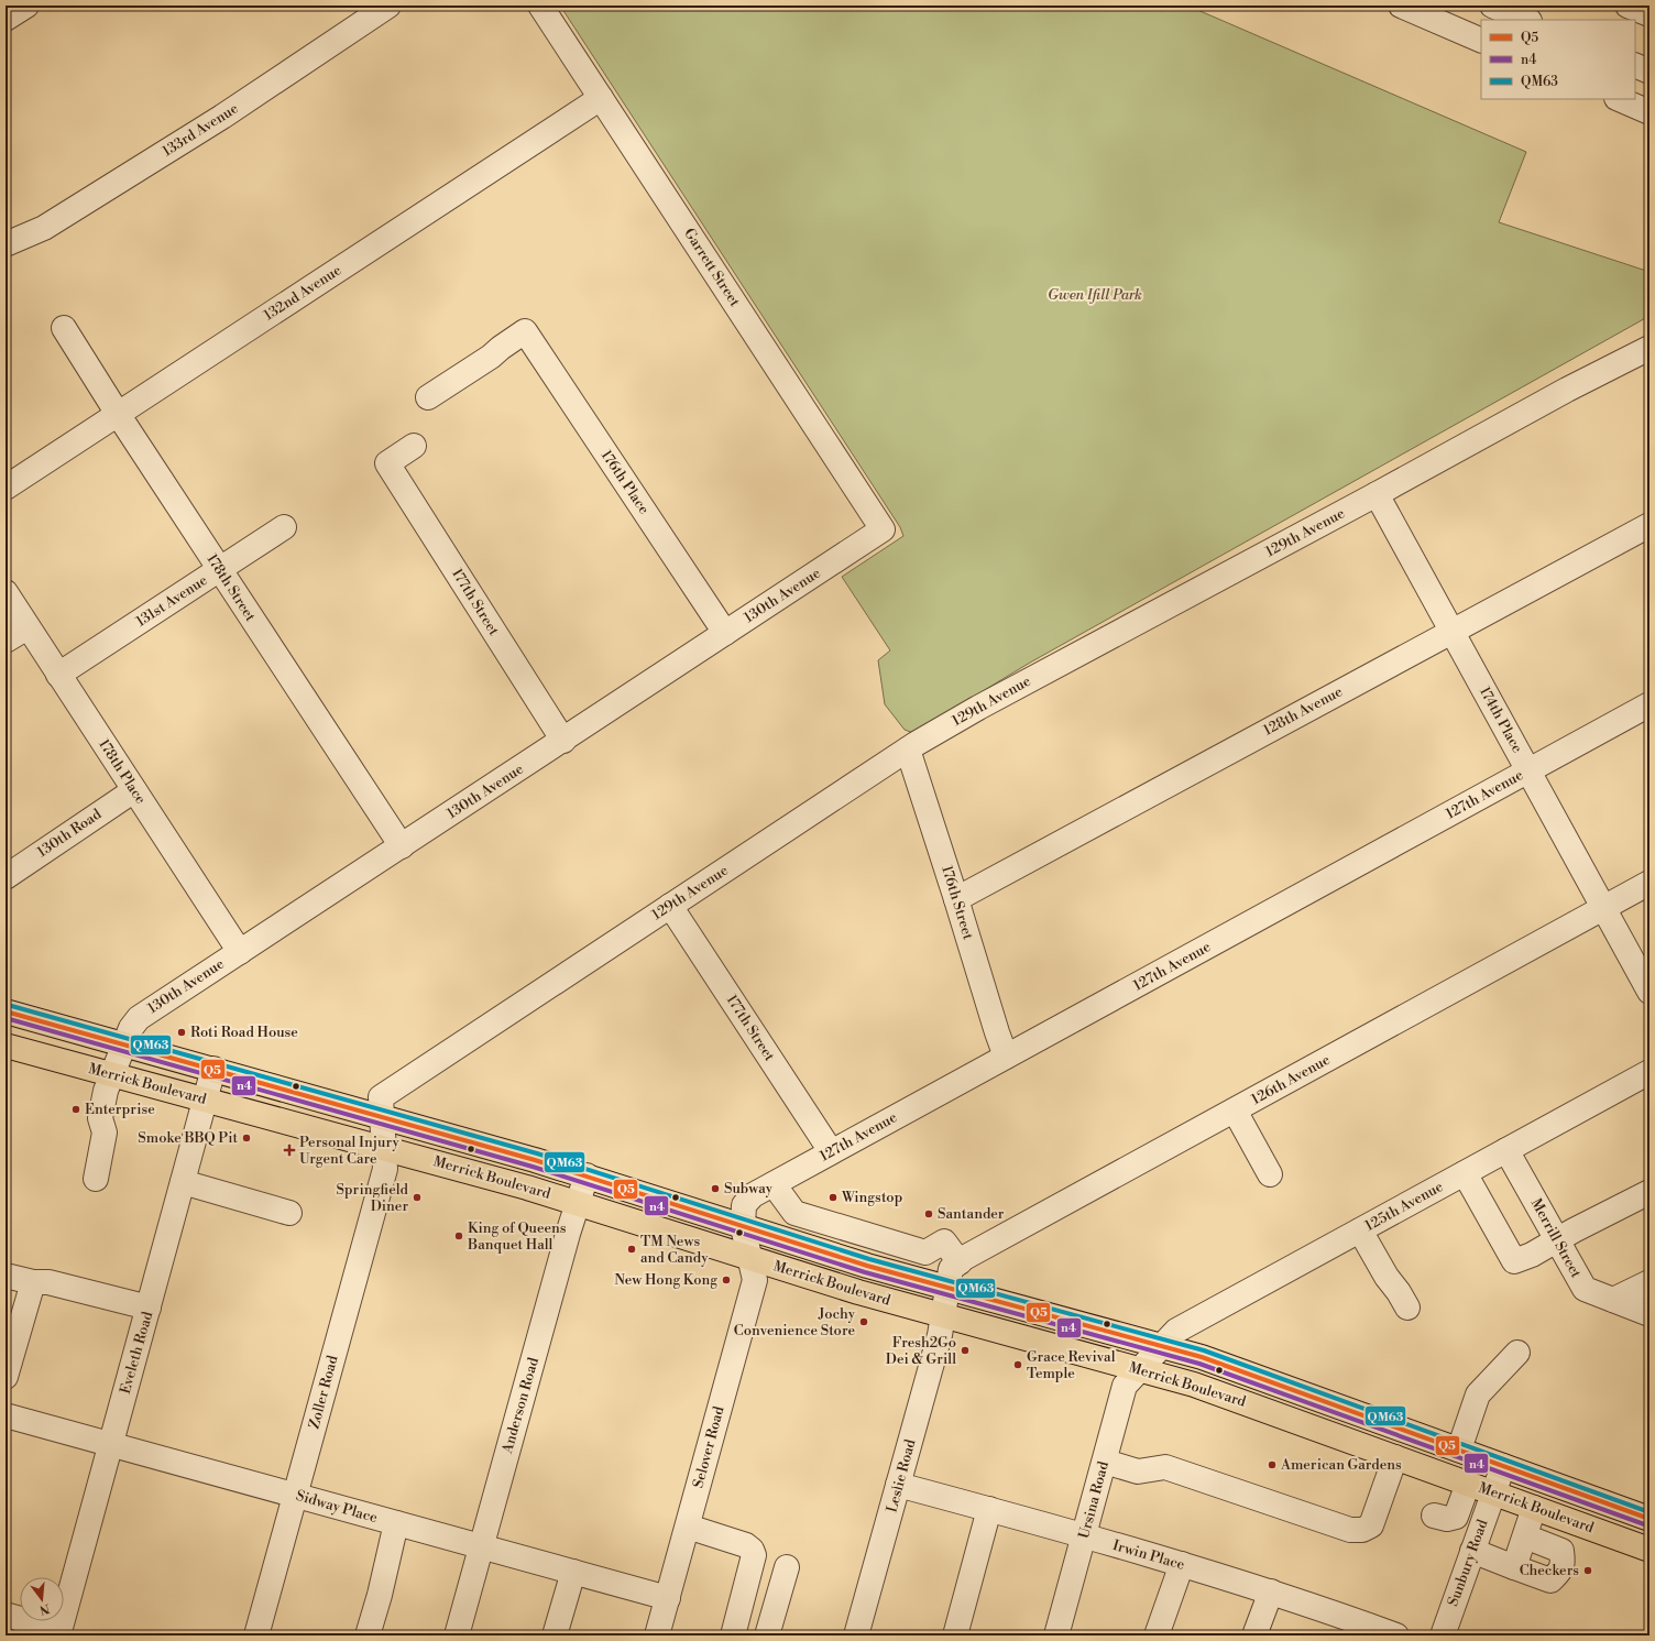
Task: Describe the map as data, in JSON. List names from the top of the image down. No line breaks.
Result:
{"streets":{"main road":["Merrick Boulevard"],"street":["133rd Avenue","Garrett Street","132nd Avenue","176th Place","129th Avenue","178th Street","130th Avenue","131st Avenue","177th Street","128th Avenue","174th Place","178th Place","127th Avenue","130th Road","176th Street","126th Avenue","125th Avenue","Merrill Street","Eveleth Road","Zoller Road","Anderson Road","Selover Road","Leslie Road","Ursina Road","Sidway Place","Irwin Place","Sunbury Road"]},"crossings":[["Garrett Street","132nd Avenue"],["Garrett Street","130th Avenue"],["132nd Avenue","178th Street"],["176th Place","130th Avenue"],["129th Avenue","177th Street"],["129th Avenue","174th Place"],["129th Avenue","176th Street"],["129th Avenue","Merrick Boulevard"],["129th Avenue","Zoller Road"],["178th Street","130th Avenue"],["178th Street","131st Avenue"],["130th Avenue","177th Street"],["130th Avenue","178th Place"],["130th Avenue","Merrick Boulevard"],["131st Avenue","178th Place"],["177th Street","127th Avenue"],["128th Avenue","174th Place"],["128th Avenue","176th Street"],["174th Place","127th Avenue"],["174th Place","126th Avenue"],["178th Place","130th Road"],["127th Avenue","176th Street"],["127th Avenue","Merrick Boulevard"],["127th Avenue","Selover Road"],["126th Avenue","Merrick Boulevard"],["126th Avenue","Leslie Road"],["Merrick Boulevard","125th Avenue"],["Merrick Boulevard","Eveleth Road"],["Merrick Boulevard","Zoller Road"],["Merrick Boulevard","Anderson Road"],["Merrick Boulevard","Selover Road"],["Merrick Boulevard","Leslie Road"],["Merrick Boulevard","Ursina Road"],["Merrick Boulevard","Sunbury Road"],["125th Avenue","Merrill Street"],["125th Avenue","Ursina Road"],["Eveleth Road","Sidway Place"],["Zoller Road","Sidway Place"],["Anderson Road","Sidway Place"],["Selover Road","Sidway Place"],["Leslie Road","Irwin Place"],["Ursina Road","Irwin Place"]],"parks":["Gwen Ifill Park"],"places":{"other":["Roti Road House","Enterprise","Smoke BBQ Pit","Subway","Springfield Diner","Wingstop","Santander","King of Queens Banquet Hall","TM News and Candy","New Hong Kong","Jochy Convenience Store","Fresh2Go Dei & Grill","Grace Revival Temple","American Gardens","Checkers"],"health":["Personal Injury Urgent Care"]},"lines":["transit line QM63","transit line Q5","transit line n4"],"legend":["Q5","n4","QM63"],"north":"bottom"}
